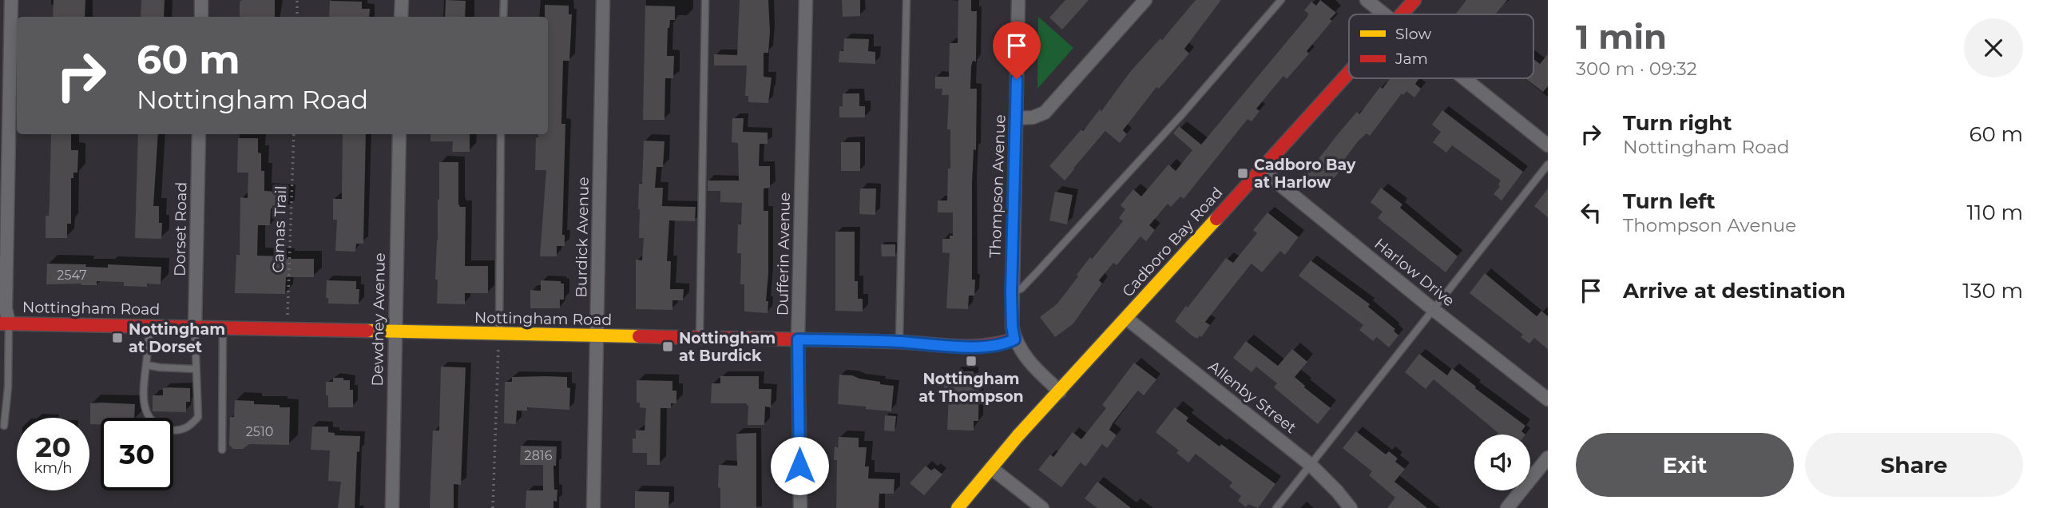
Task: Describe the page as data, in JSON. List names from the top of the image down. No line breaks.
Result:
{"streets":{"street":["Thompson Avenue","Dorset Road","Burdick Avenue","Cadboro Bay Road","Dufferin Avenue","Harlow Drive","Nottingham Road","Dewdney Avenue","Allenby Street"],"path":["Camas Trail"]},"crossings":[["Thompson Avenue","Nottingham Road"],["Dorset Road","Nottingham Road"],["Camas Trail","Nottingham Road"],["Burdick Avenue","Nottingham Road"],["Cadboro Bay Road","Harlow Drive"],["Cadboro Bay Road","Allenby Street"],["Dufferin Avenue","Nottingham Road"],["Nottingham Road","Dewdney Avenue"]],"places":{"transit":["Cadboro Bay at Harlow","Nottingham at Dorset","Nottingham at Burdick","Nottingham at Thompson"]},"house_numbers":["2547","2510","2816"],"legend":["Slow","Jam"],"page":{"heading":["1 min","300 m · 09:32"],"turn":["60 m","Nottingham Road"],"list":[{"name":"Turn right","note":"Nottingham Road","value":"60 m"},{"name":"Turn left","note":"Thompson Avenue","value":"110 m"},{"name":"Arrive at destination","value":"130 m"}],"speed":"20 km/h","limit":"30","buttons":["Exit","Share"]}}
